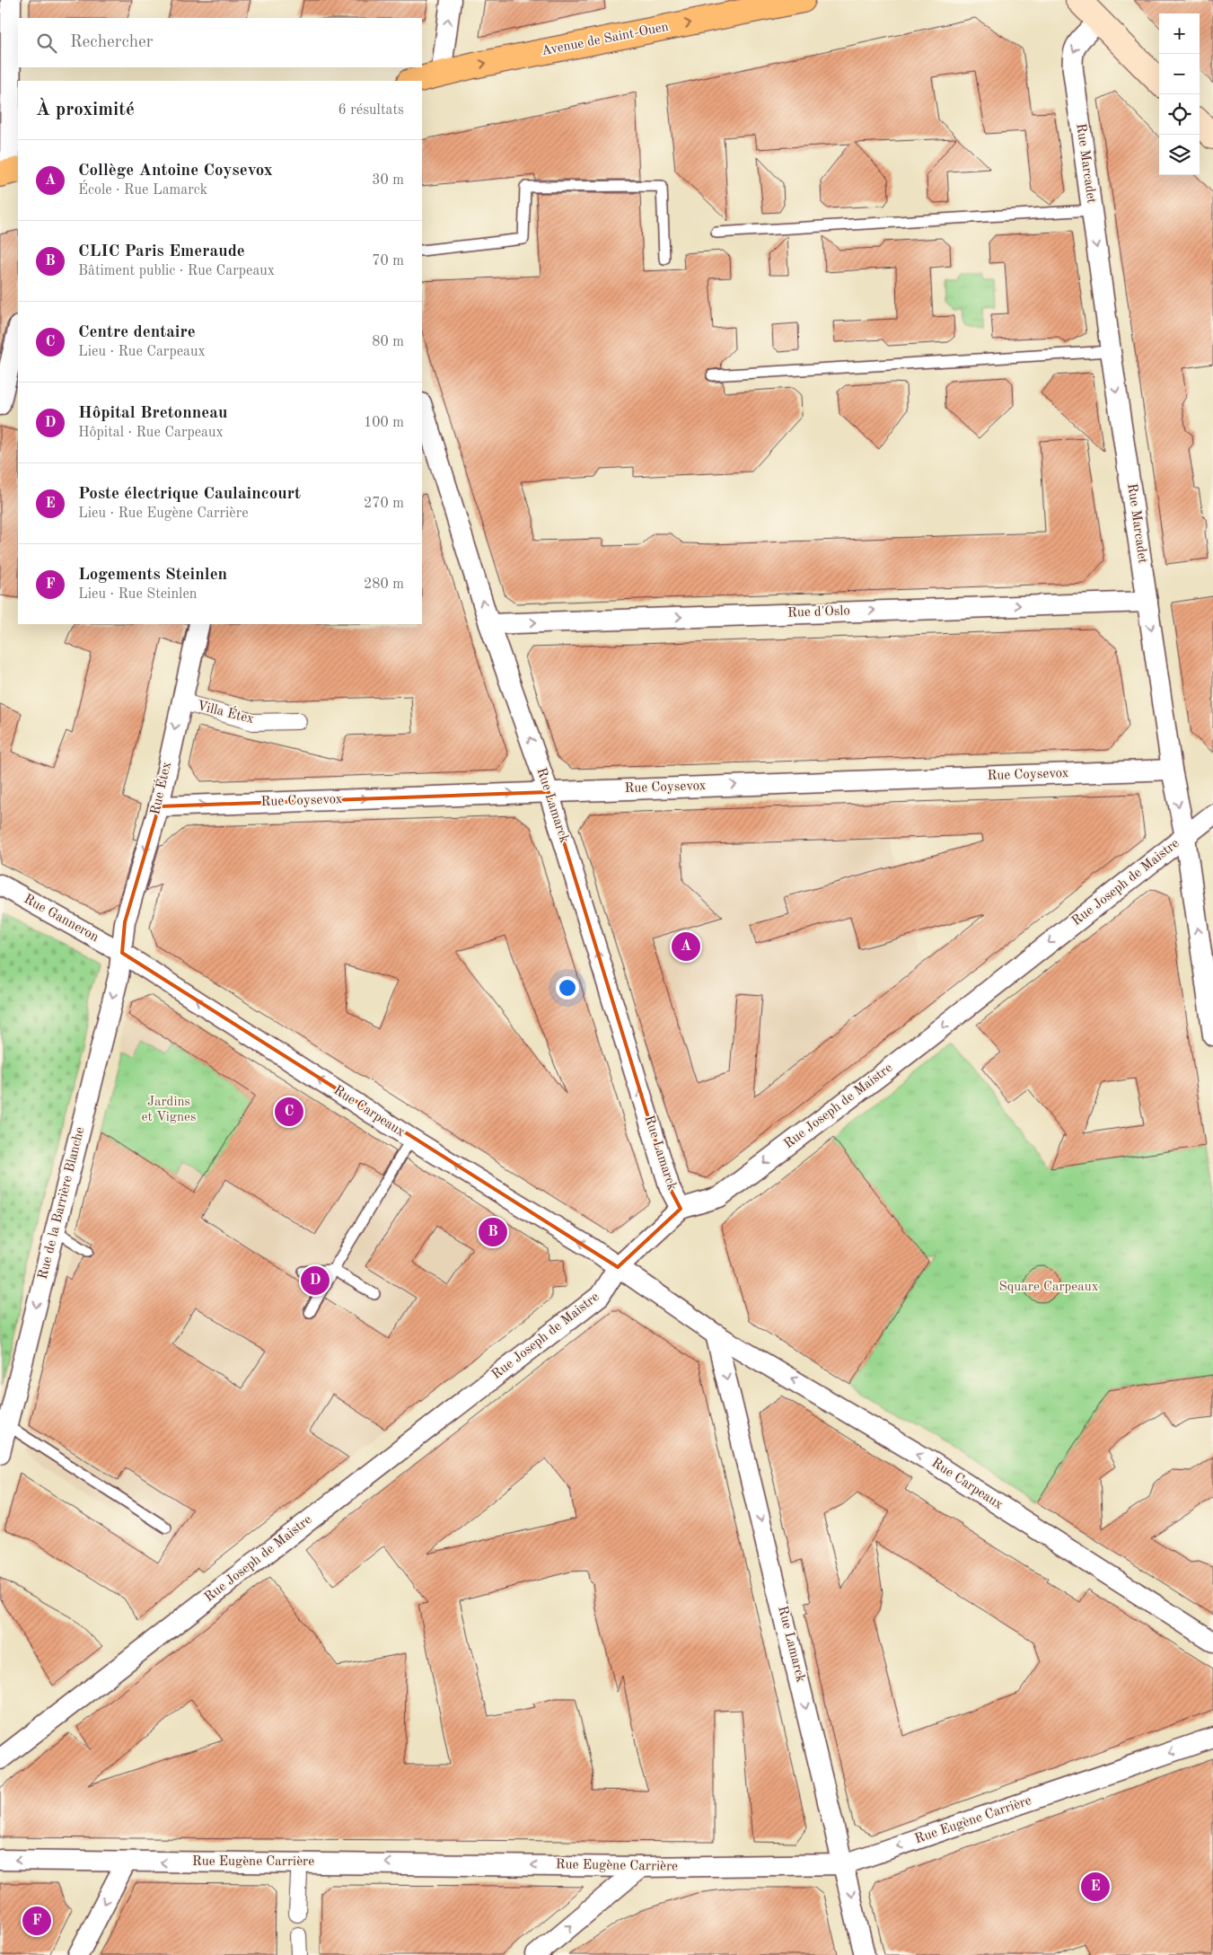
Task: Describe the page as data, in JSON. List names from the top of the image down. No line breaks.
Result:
{"streets":{"main road":["Avenue de Saint-Ouen"],"street":["Rue Marcadet","Rue d'Oslo","Villa Étex","Rue Coysevox","Rue Étex","Rue Lamarck","Rue Joseph de Maistre","Rue Ganneron","Rue Carpeaux","Rue de la Barrière Blanche","Rue Eugène Carrière"]},"crossings":[["Rue Marcadet","Rue d'Oslo"],["Rue Marcadet","Rue Coysevox"],["Rue Marcadet","Rue Joseph de Maistre"],["Rue d'Oslo","Rue Lamarck"],["Villa Étex","Rue Étex"],["Rue Coysevox","Rue Étex"],["Rue Coysevox","Rue Lamarck"],["Rue Étex","Rue Ganneron"],["Rue Étex","Rue Carpeaux"],["Rue Étex","Rue de la Barrière Blanche"],["Rue Lamarck","Rue Joseph de Maistre"],["Rue Lamarck","Rue Carpeaux"],["Rue Lamarck","Rue Eugène Carrière"],["Rue Joseph de Maistre","Rue Carpeaux"],["Rue Ganneron","Rue Carpeaux"],["Rue Ganneron","Rue de la Barrière Blanche"],["Rue Carpeaux","Rue de la Barrière Blanche"]],"one_way":["Avenue de Saint-Ouen","Rue d'Oslo","Rue Coysevox","Rue Étex","Rue Joseph de Maistre","Rue Carpeaux","Rue de la Barrière Blanche","Rue Eugène Carrière"],"parks":["Jardins et Vignes","Square Carpeaux"],"page":{"map_buttons":["+","−"],"search":"Rechercher","heading":["À proximité","6 résultats"],"list":[{"mark":"A","name":"Collège Antoine Coysevox","note":"École · Rue Lamarck","value":"30 m"},{"mark":"B","name":"CLIC Paris Emeraude","note":"Bâtiment public · Rue Carpeaux","value":"70 m"},{"mark":"C","name":"Centre dentaire","note":"Lieu · Rue Carpeaux","value":"80 m"},{"mark":"D","name":"Hôpital Bretonneau","note":"Hôpital · Rue Carpeaux","value":"100 m"},{"mark":"E","name":"Poste électrique Caulaincourt","note":"Lieu · Rue Eugène Carrière","value":"270 m"},{"mark":"F","name":"Logements Steinlen","note":"Lieu · Rue Steinlen","value":"280 m"}],"pins":["A","C","B","D","E","F"]}}
